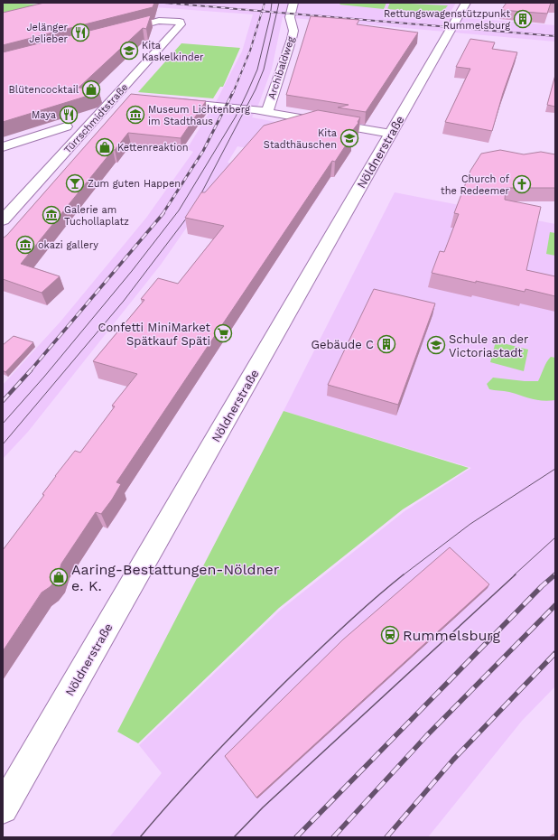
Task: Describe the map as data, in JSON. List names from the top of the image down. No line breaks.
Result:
{"streets":{"street":["Archibaldweg","Türrschmidtstraße","Nöldnerstraße"]},"places":{"building":["Rettungswagenstützpunkt Rummelsburg","Gebäude C"],"restaurant":["Jelänger Jelieber","Maya"],"school or university":["Kita Kaskelkinder","Kita Stadthäuschen","Schule an der Victoriastadt"],"shop":["Blütencocktail","Kettenreaktion","Aaring-Bestattungen-Nöldner e. K."],"museum":["Museum Lichtenberg im Stadthaus","Galerie am Tuchollaplatz","okazi gallery"],"bar":["Zum guten Happen"],"church":["Church of the Redeemer"],"supermarket":["Confetti MiniMarket Spätkauf Späti"],"station":["Rummelsburg"]}}
